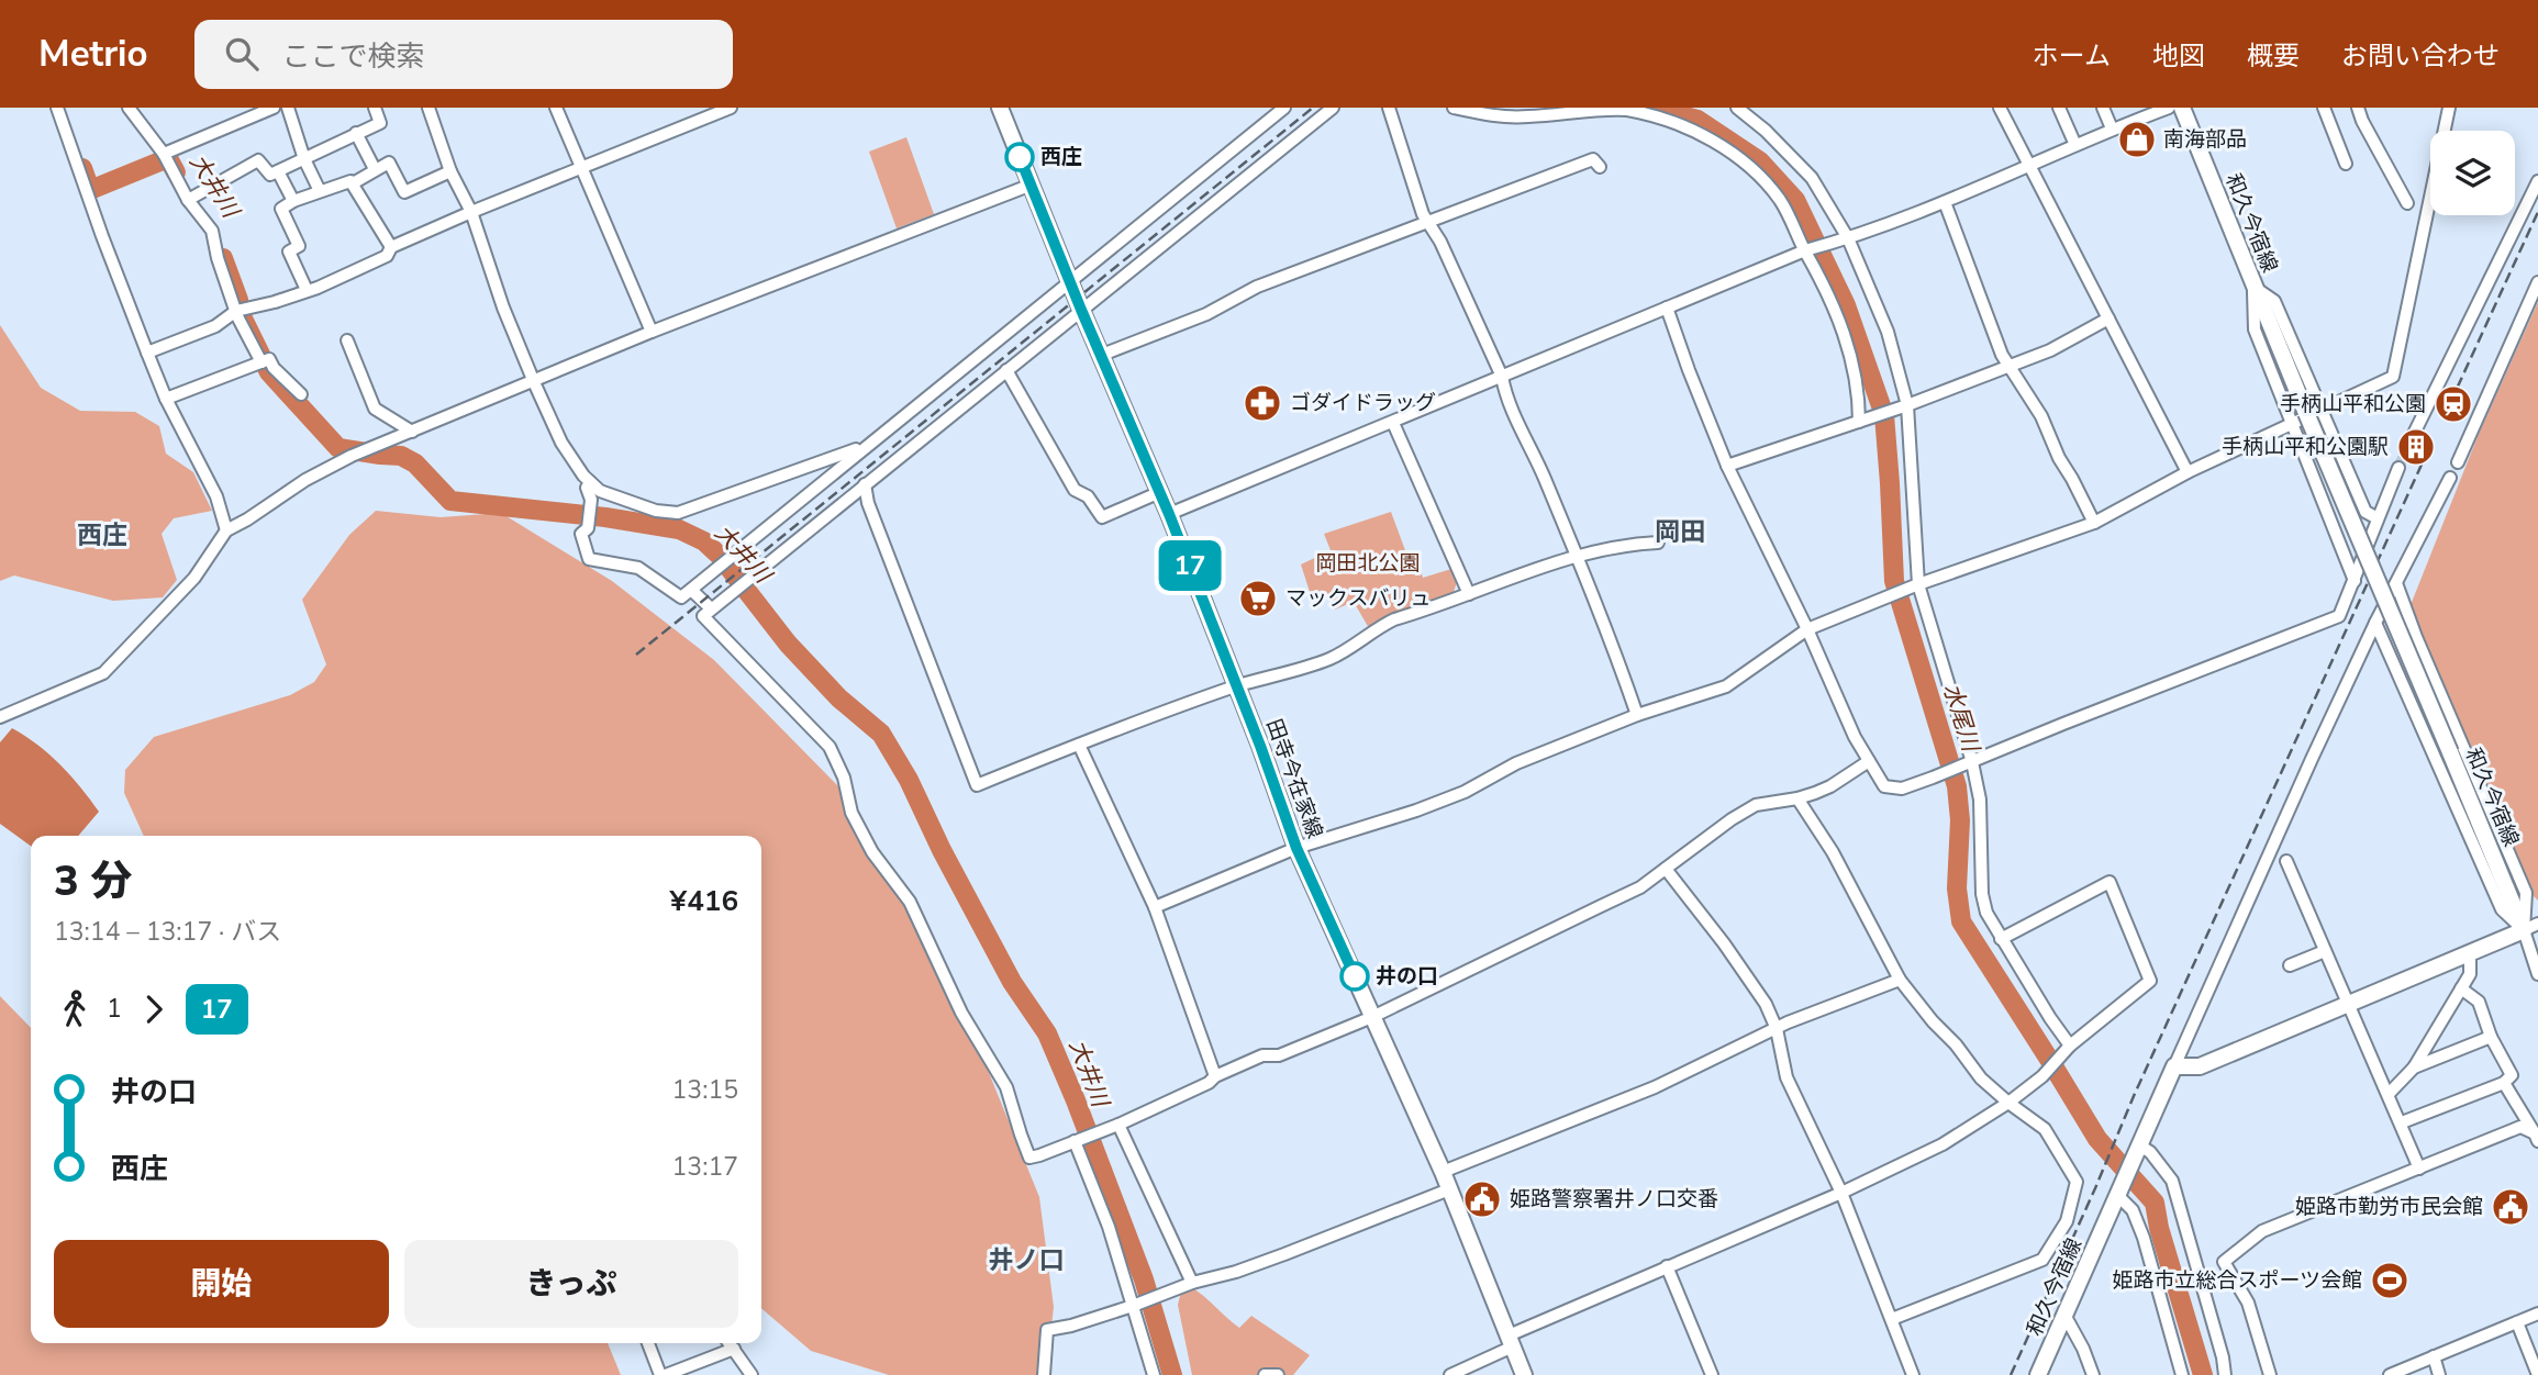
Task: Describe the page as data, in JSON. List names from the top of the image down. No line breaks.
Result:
{"streets":{"main road":["和久今宿線","田寺今在家線"]},"districts":["岡田","西庄","井ノ口"],"water":["大井川","水尾川"],"parks":["岡田北公園"],"places":{"shop":["南海部品"],"other":["西庄","井の口"],"pharmacy":["ゴダイドラッグ"],"station":["手柄山平和公園"],"building":["手柄山平和公園駅"],"supermarket":["マックスバリュ"],"public building":["姫路警察署井ノ口交番","姫路市勤労市民会館"],"sports":["姫路市立総合スポーツ会館"]},"lines":["bus line 17"],"page":{"header":"Metrio","search":"ここで検索","nav":["ホーム","地図","概要","お問い合わせ"],"on_map":"17","heading":["3 分","13:14 – 13:17 · バス","¥416"],"legs":["1","17"],"list":[{"name":"井の口","value":"13:15"},{"name":"西庄","value":"13:17"}],"buttons":["開始","きっぷ"]}}
